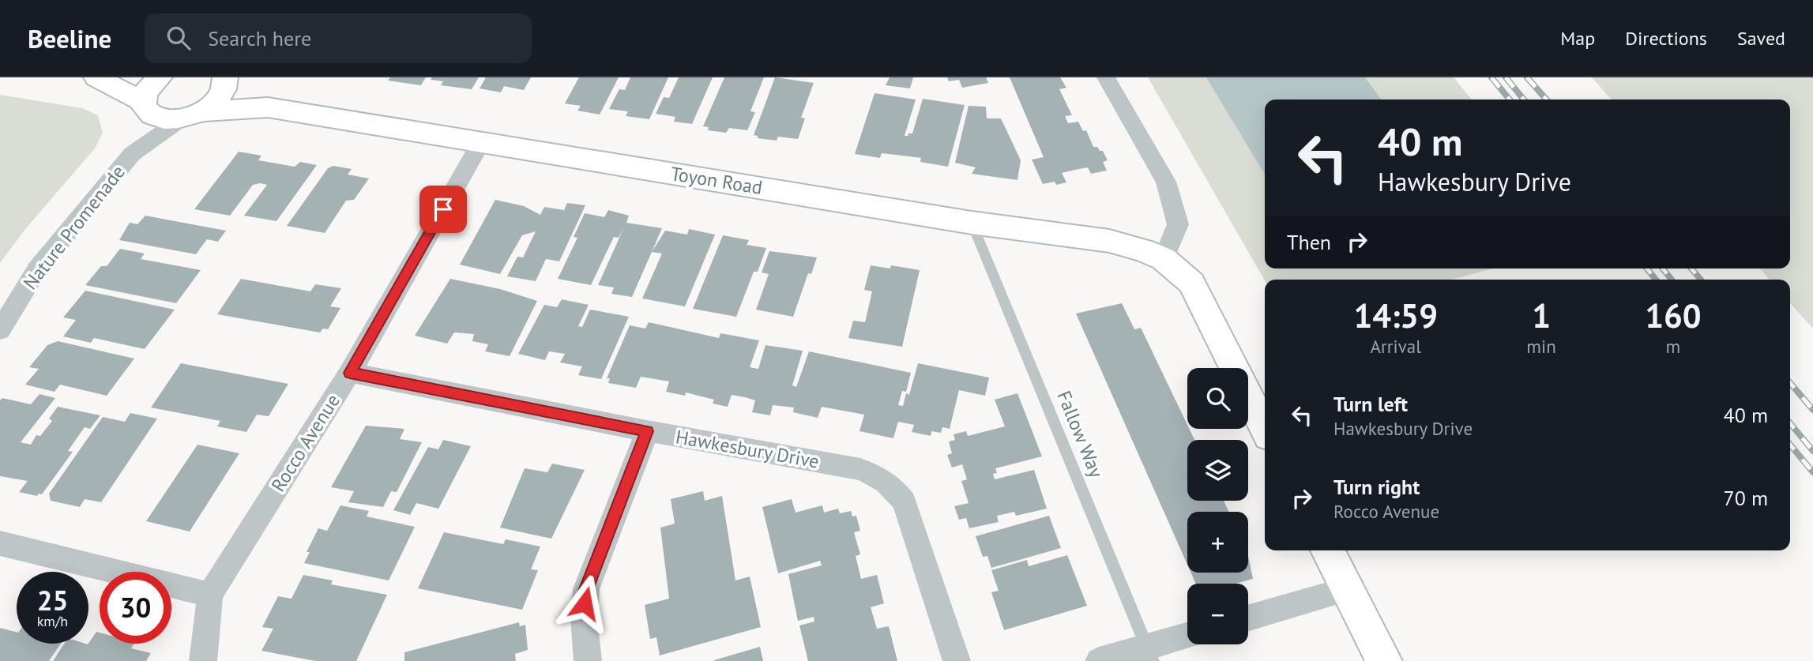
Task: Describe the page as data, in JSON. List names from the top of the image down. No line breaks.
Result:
{"streets":{"street":["Toyon Road","Nature Promenade","Rocco Avenue","Hawkesbury Drive"],"lane":["Fallow Way"]},"crossings":[["Toyon Road","Nature Promenade"],["Toyon Road","Fallow Way"],["Toyon Road","Rocco Avenue"],["Rocco Avenue","Hawkesbury Drive"]],"page":{"header":"Beeline","search":"Search here","nav":["Map","Directions","Saved"],"turn":["40 m","Hawkesbury Drive"],"then":"Then","eta":["14:59","Arrival","1","min","160","m"],"map_buttons":["+","−"],"list":[{"name":"Turn left","note":"Hawkesbury Drive","value":"40 m"},{"name":"Turn right","note":"Rocco Avenue","value":"70 m"}],"speed":"25 km/h","limit":"30"}}
